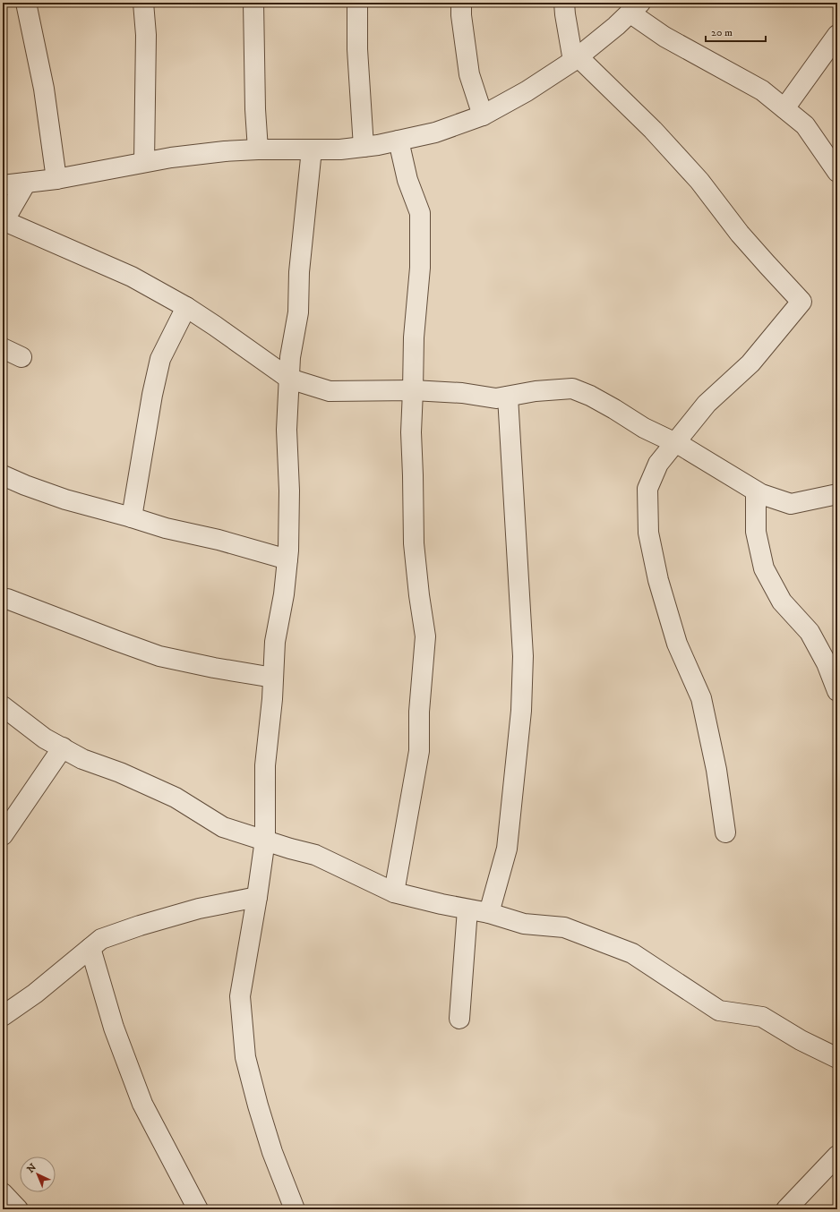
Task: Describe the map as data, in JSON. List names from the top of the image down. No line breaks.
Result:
{"scale_bar":"20 m","north":"top left"}
